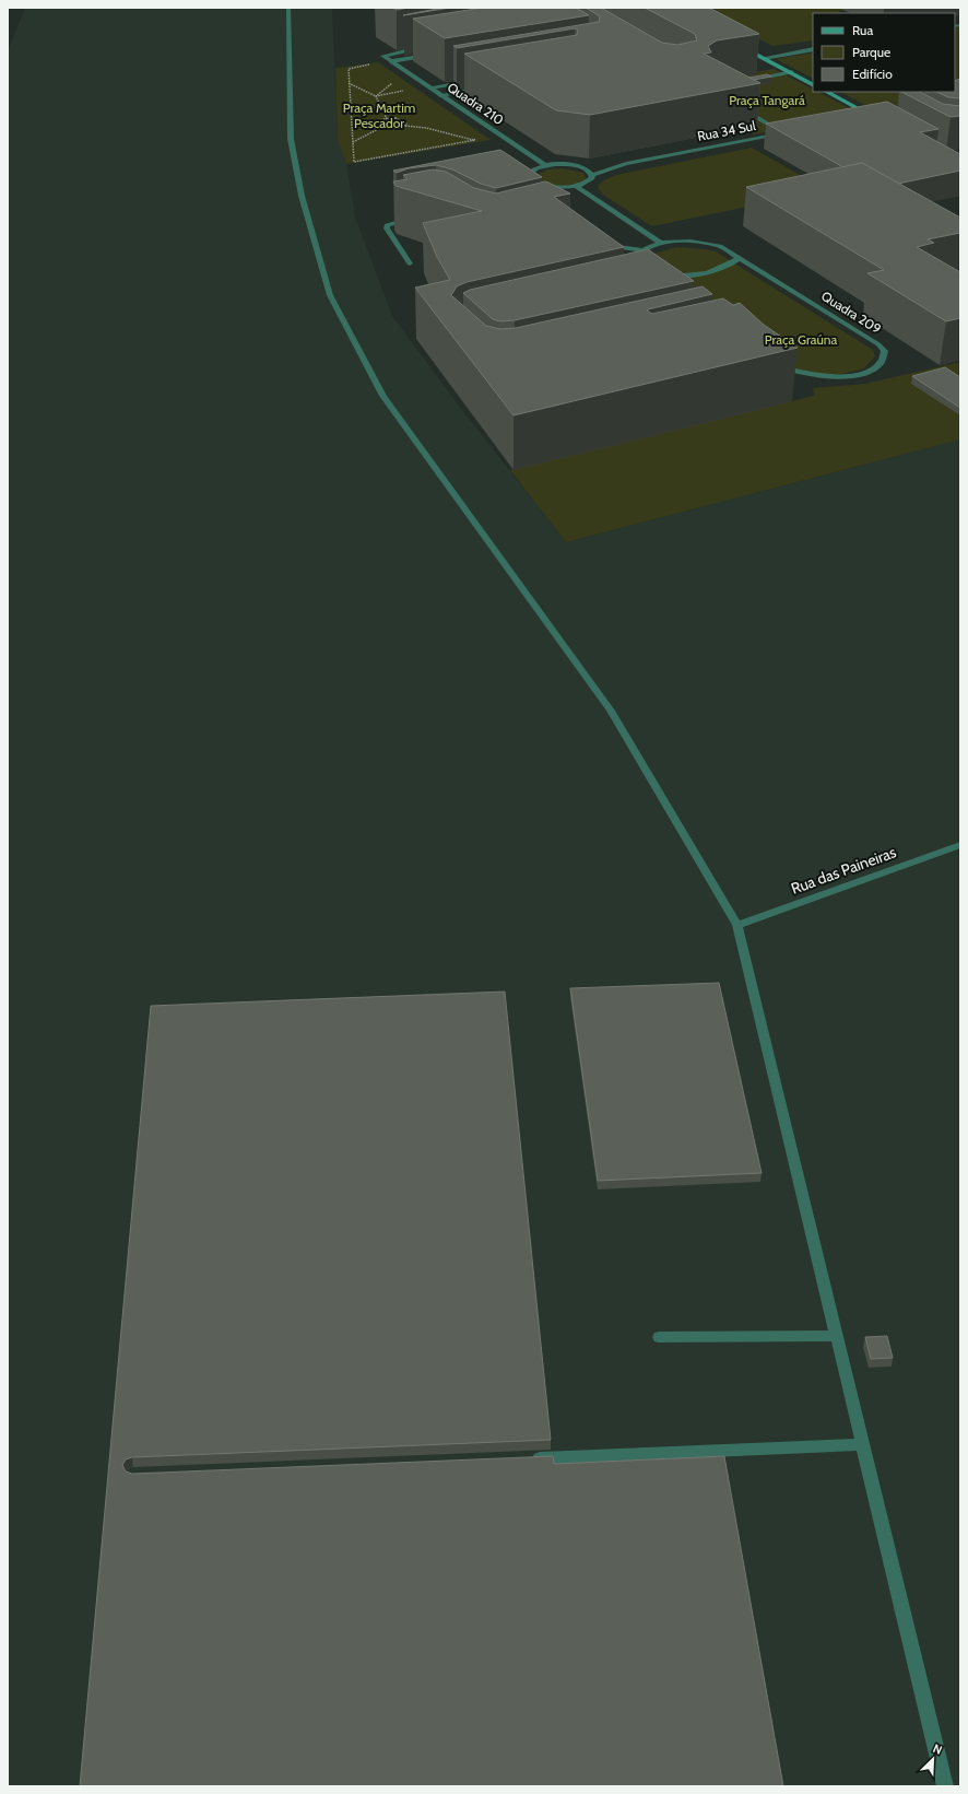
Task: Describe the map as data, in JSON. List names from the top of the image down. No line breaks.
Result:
{"streets":{"street":["Quadra 210","Rua 34 Sul","Quadra 209","Rua das Paineiras"]},"parks":["Praça Tangará","Praça Martim Pescador","Praça Graúna"],"legend":["Rua","Parque","Edifício"],"north":"top right"}
